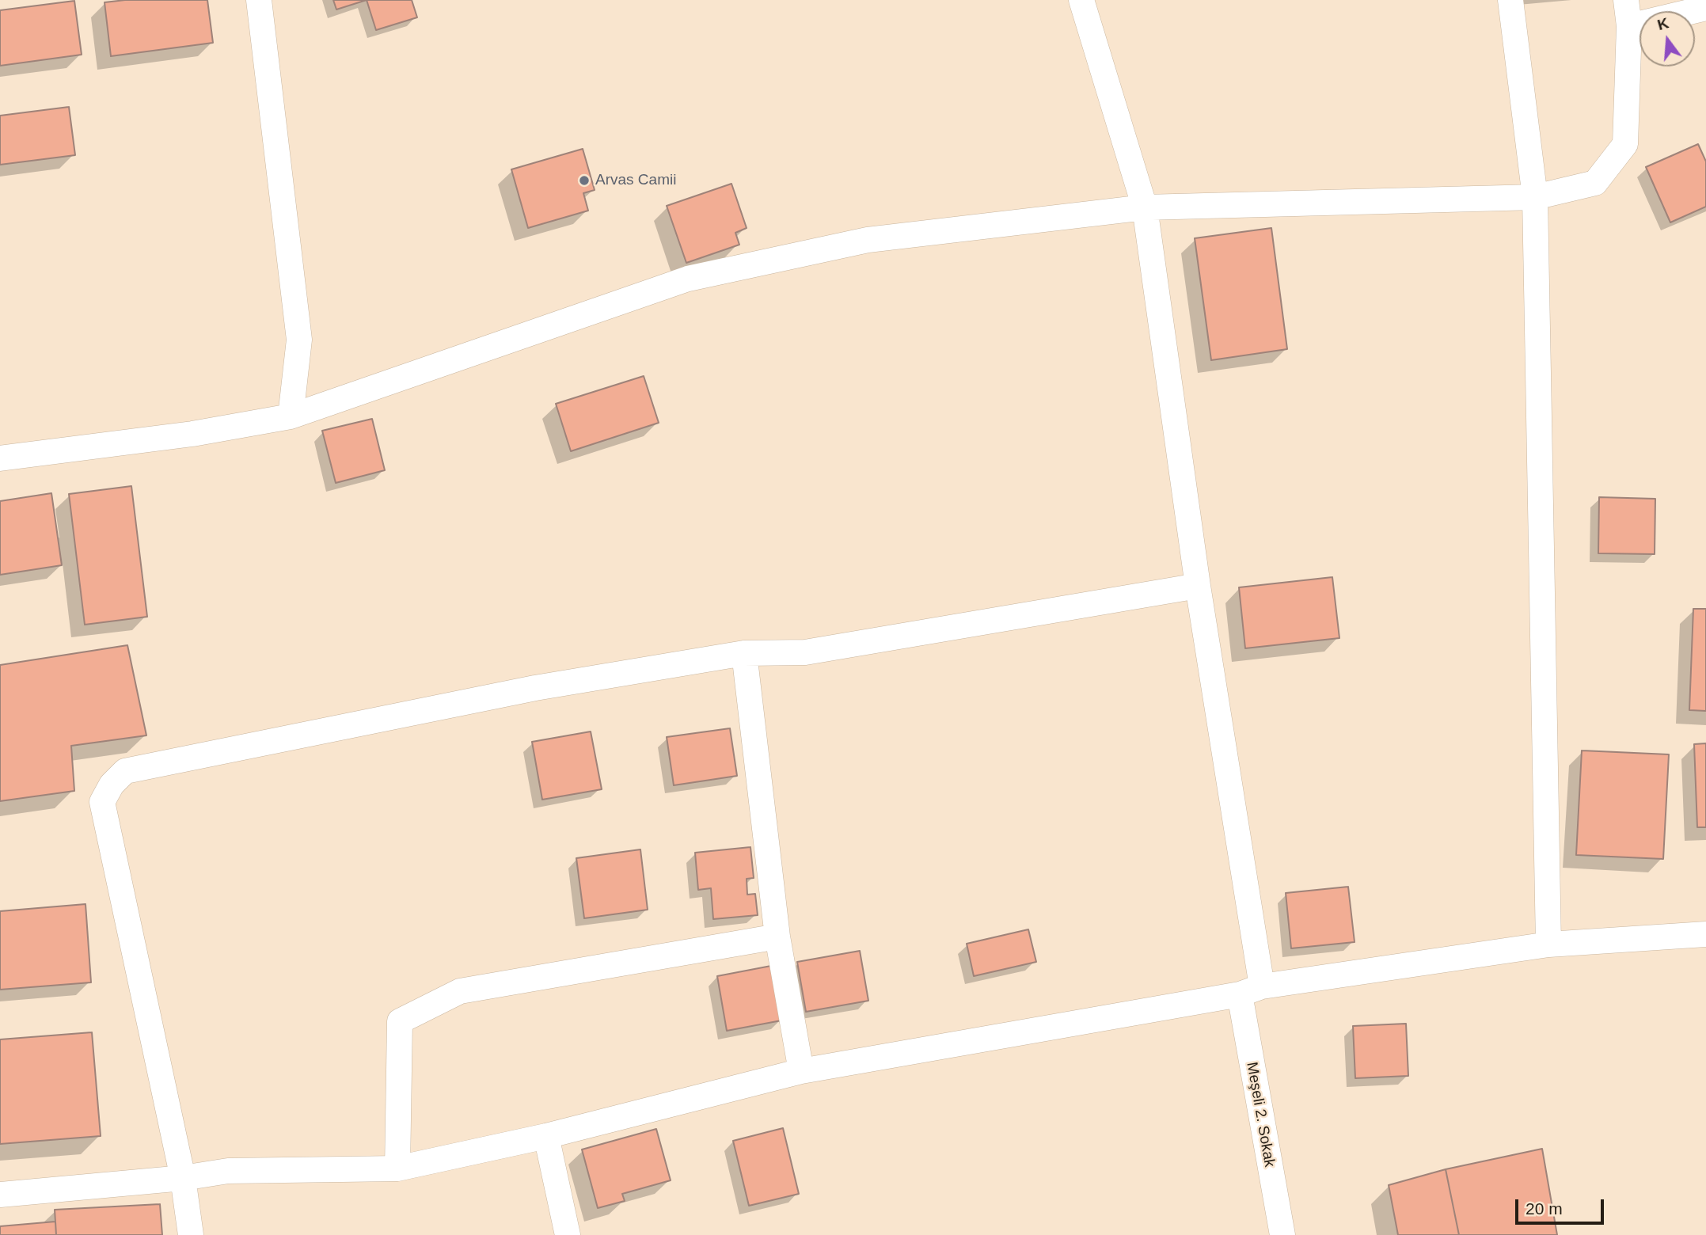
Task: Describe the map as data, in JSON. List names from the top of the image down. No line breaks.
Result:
{"streets":{"street":["Meşeli 2. Sokak"]},"places":["Arvas Camii"],"scale_bar":"20 m","north":"top"}
